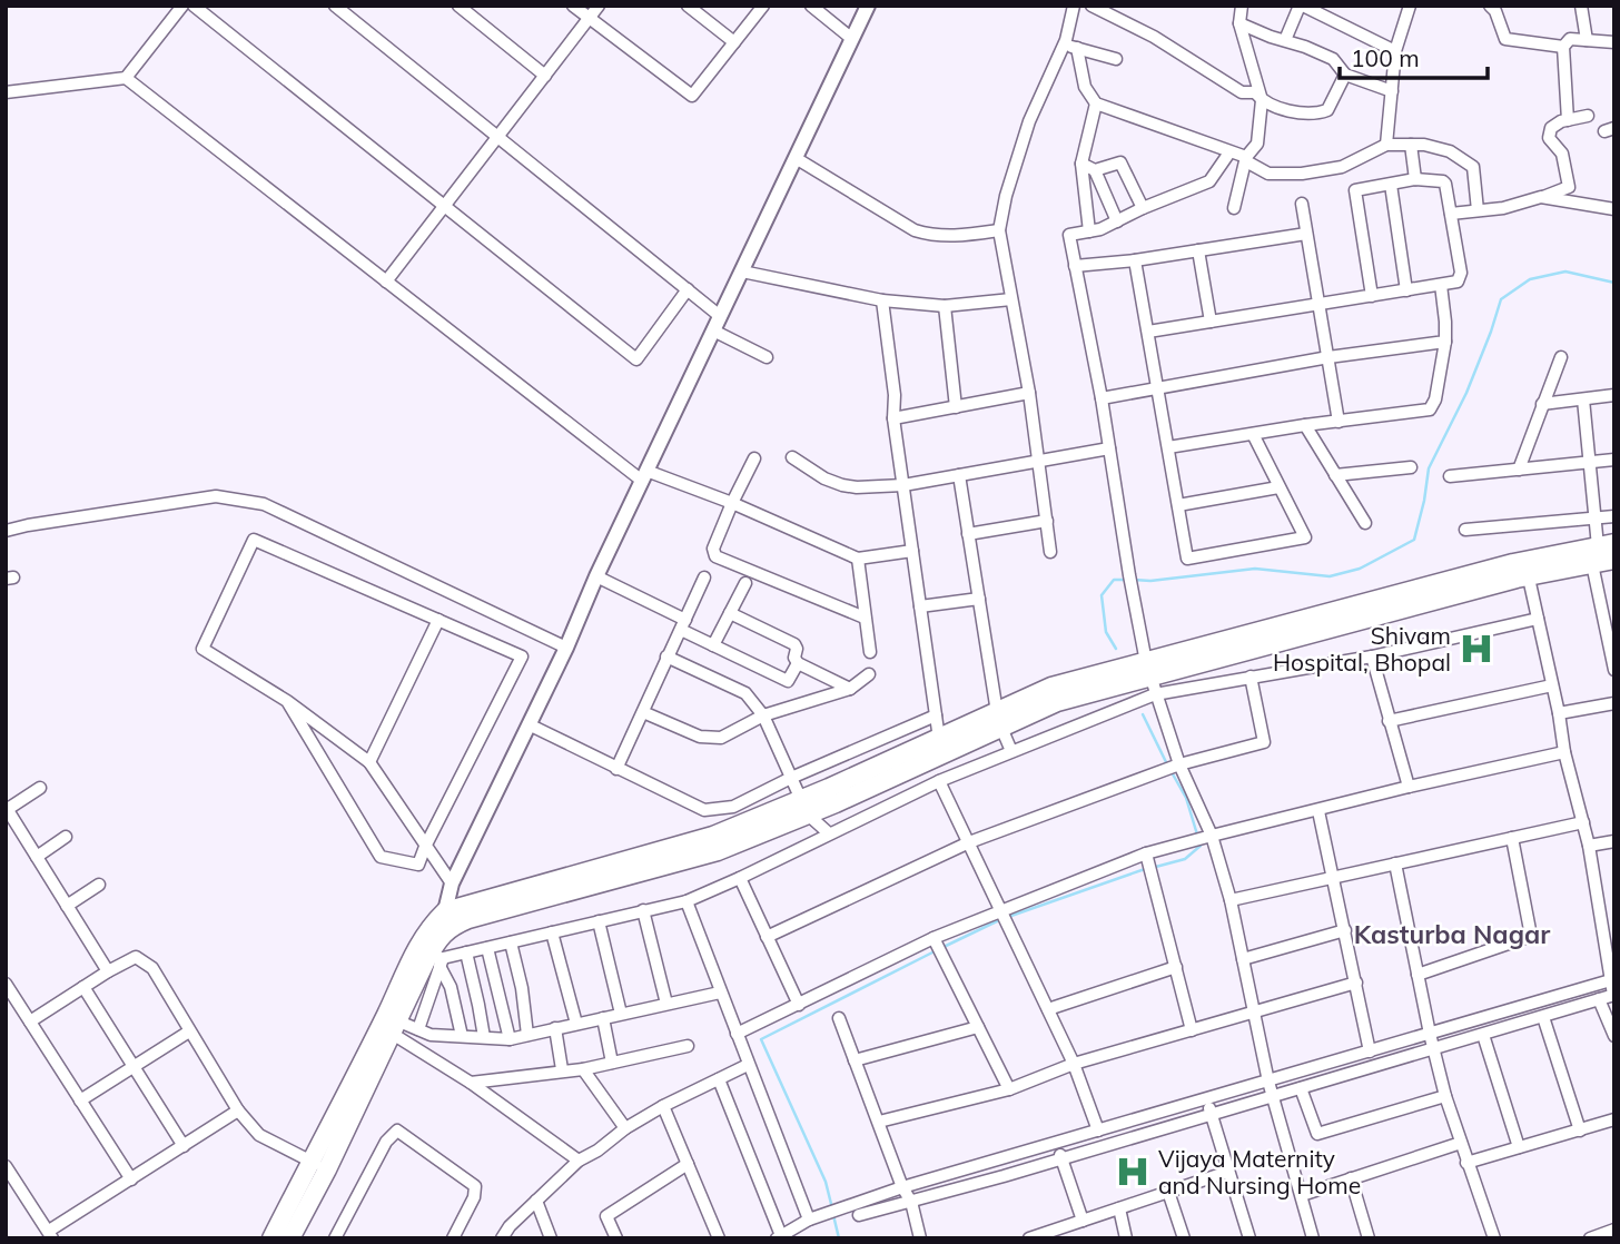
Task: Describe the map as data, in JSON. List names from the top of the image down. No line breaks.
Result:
{"districts":["Kasturba Nagar"],"places":{"hospital":["Shivam Hospital, Bhopal","Vijaya Maternity and Nursing Home"]},"scale_bar":"100 m"}
